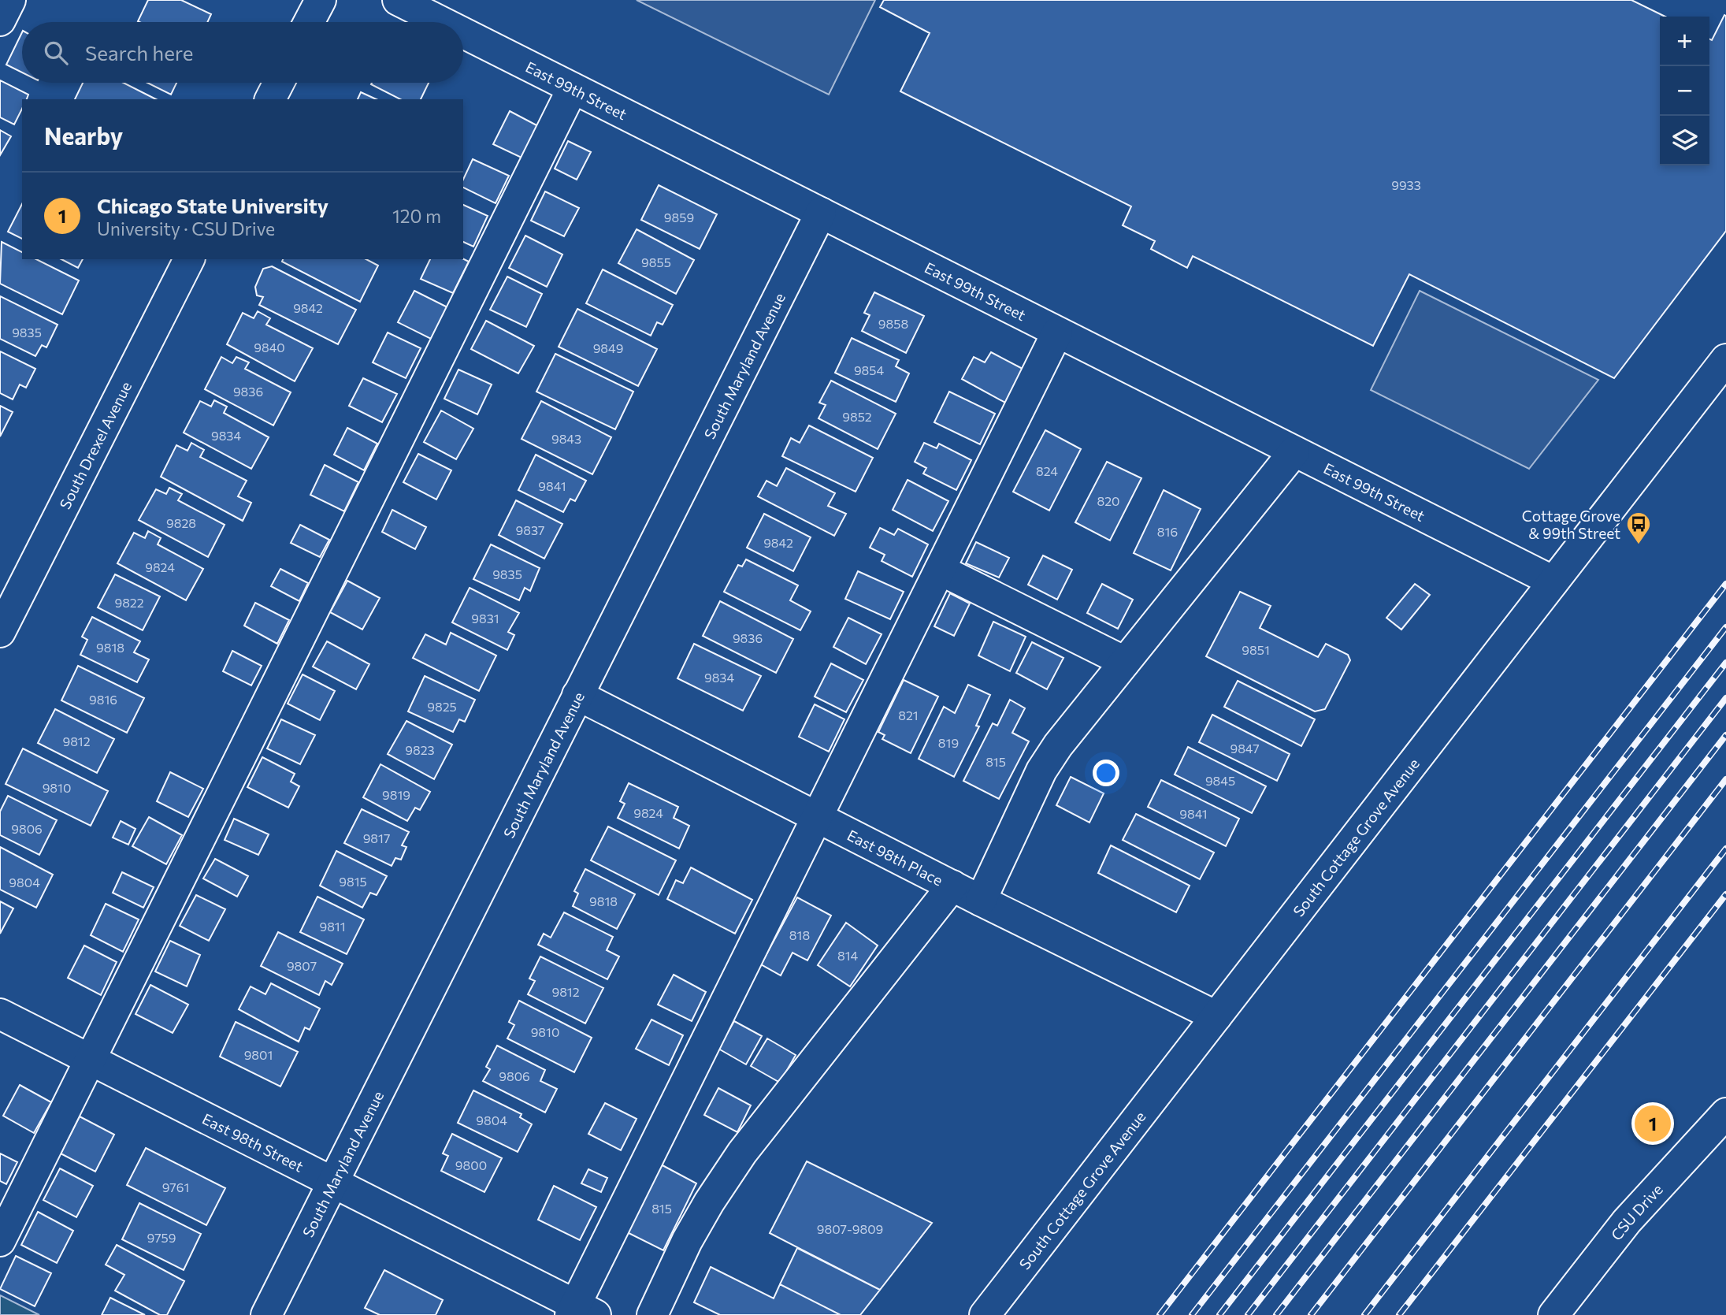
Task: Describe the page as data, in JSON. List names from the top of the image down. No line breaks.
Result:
{"streets":{"street":["East 99th Street","South Maryland Avenue","South Drexel Avenue","South Cottage Grove Avenue","East 98th Place","East 98th Street","CSU Drive"]},"crossings":[["East 99th Street","South Maryland Avenue"],["East 99th Street","South Cottage Grove Avenue"],["South Maryland Avenue","East 98th Place"],["South Maryland Avenue","East 98th Street"],["South Cottage Grove Avenue","East 98th Place"]],"places":{"bus stop":["Cottage Grove & 99th Street"]},"house_numbers":["9933","9859","9855","9842","9858","9835","9840","9849","9854","9836","9852","9834","9843","824","9841","820","9828","9837","816","9842","9824","9835","9822","9831","9836","9818","9851","9834","9816","9825","821","9812","819","9847","9823","815","9845","9810","9819","9824","9841","9806","9817","9815","9804","9818","9811","818","814","9807","9812","9810","9801","9806","9804","9800","9761","815","9807-9809","9759"],"page":{"map_buttons":["+","−"],"search":"Search here","heading":"Nearby","list":[{"mark":"1","name":"Chicago State University","note":"University · CSU Drive","value":"120 m"}],"pins":"1"}}
